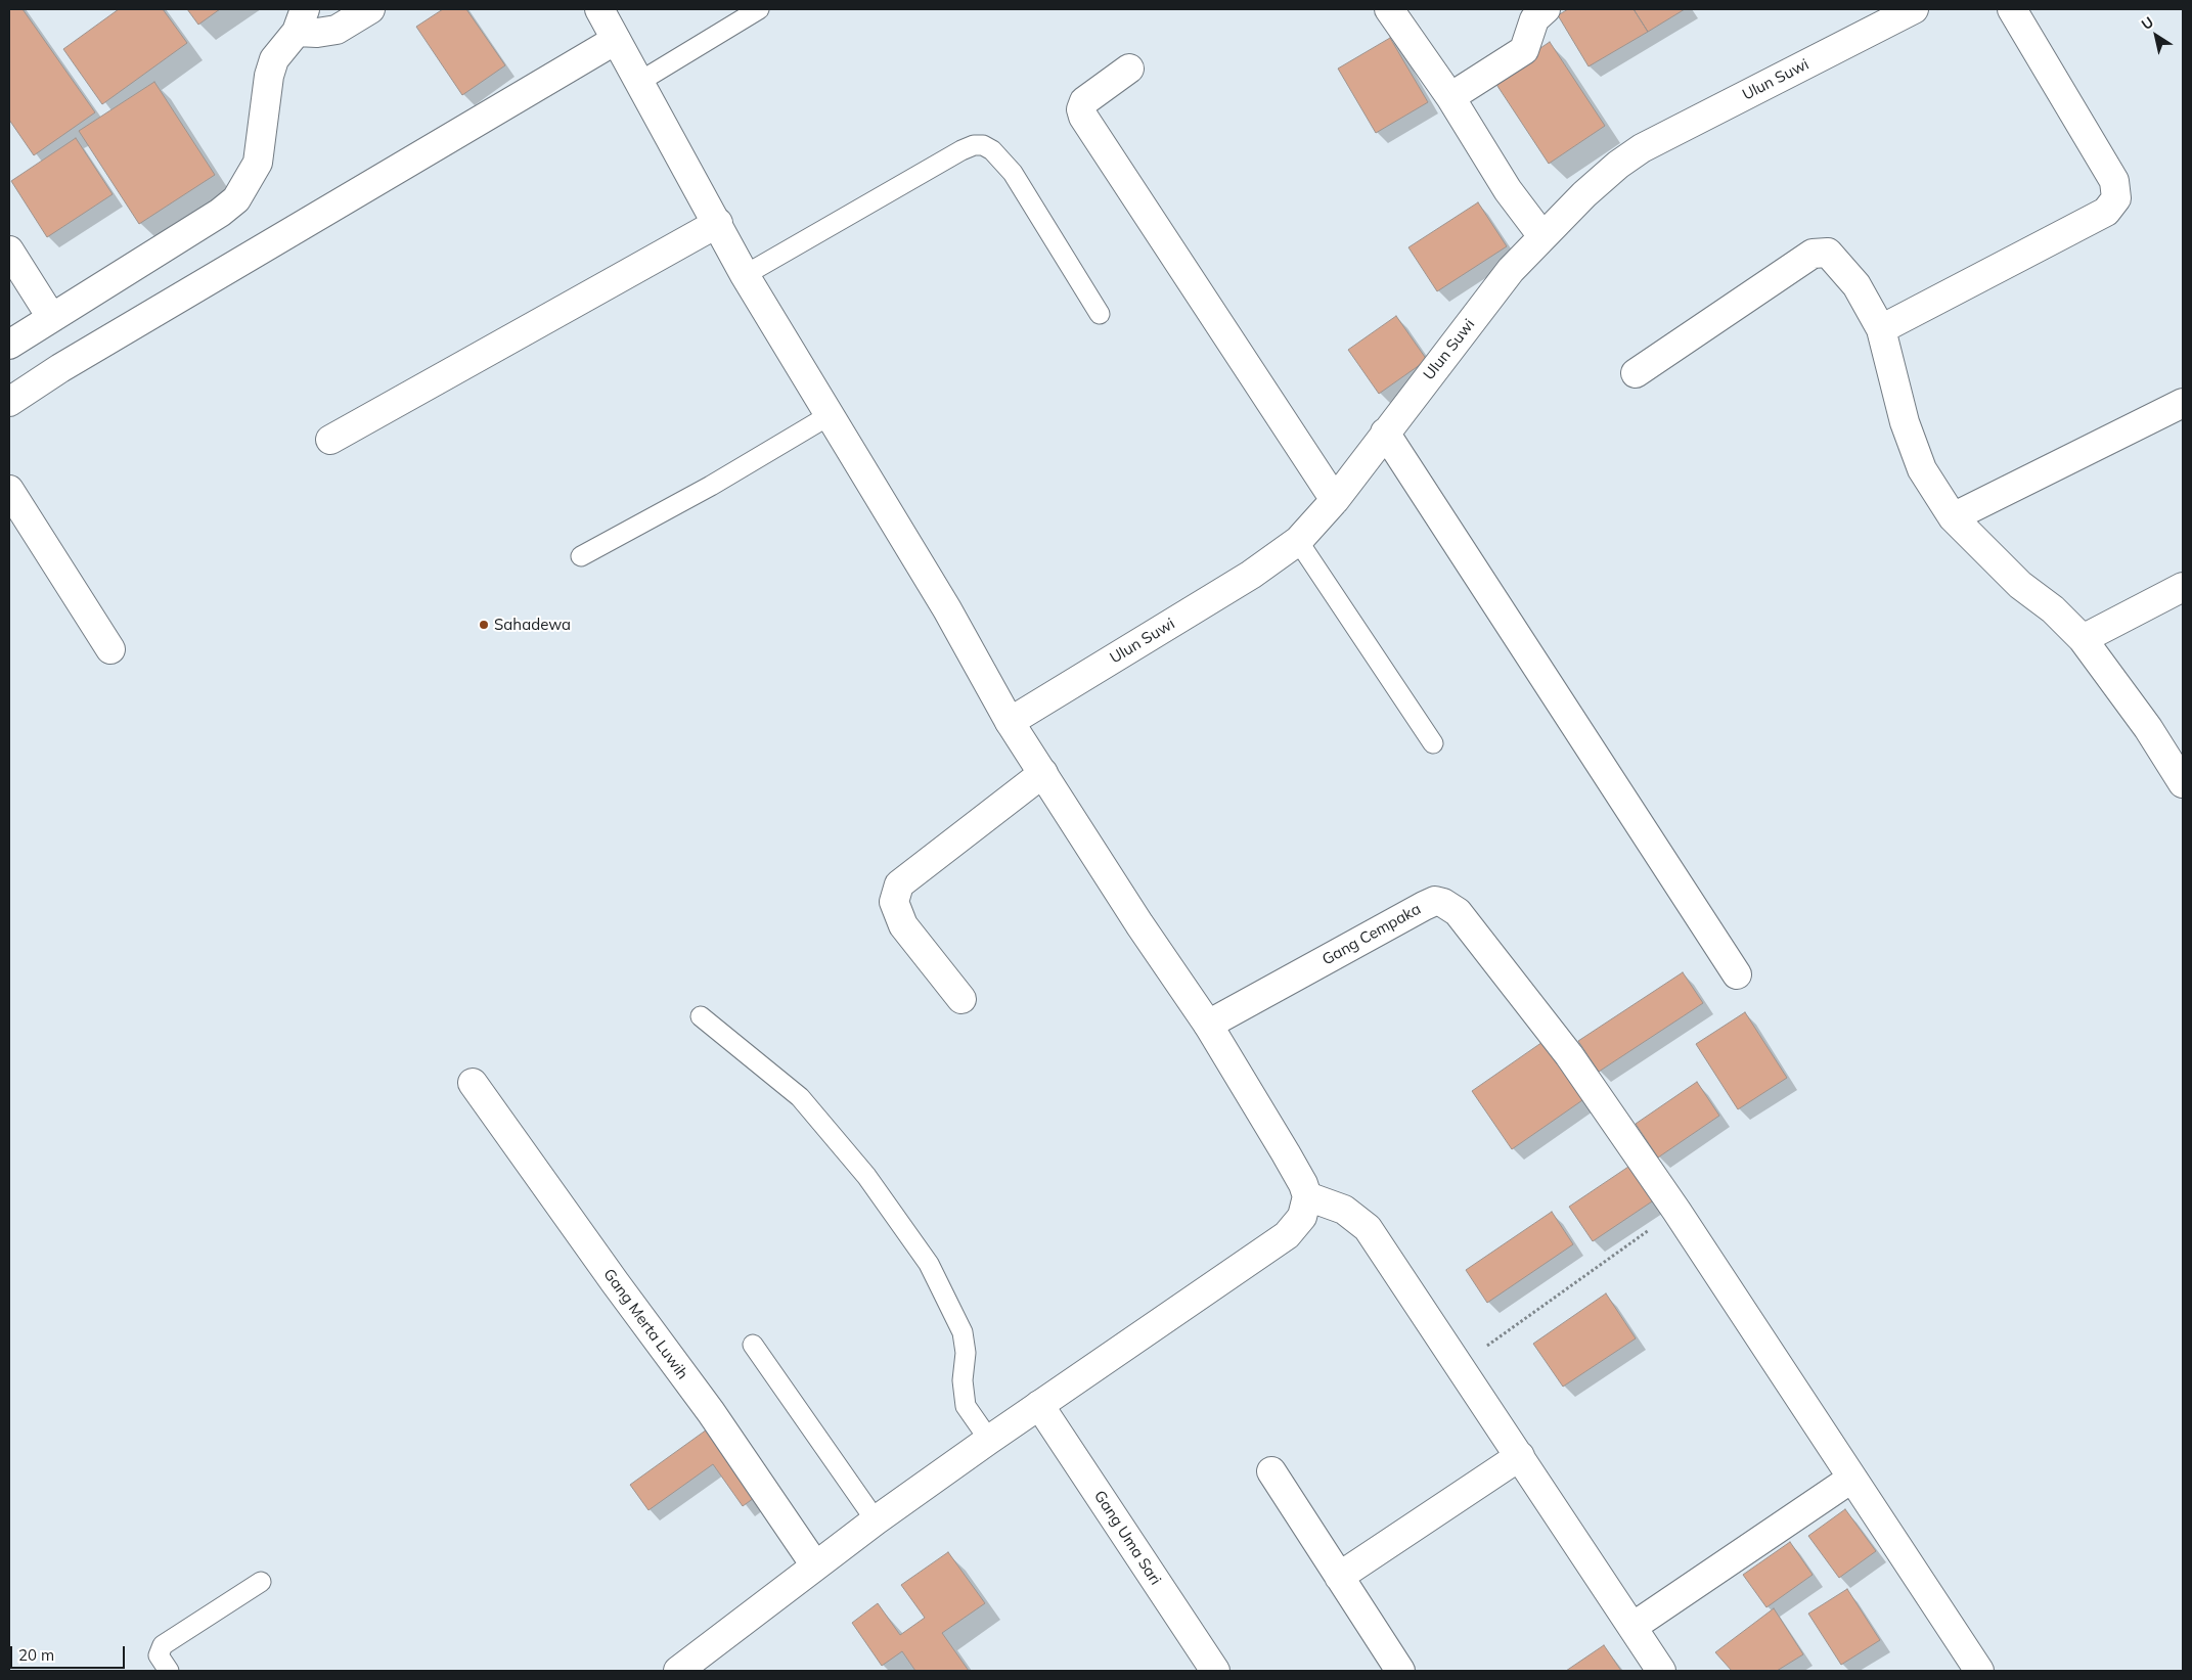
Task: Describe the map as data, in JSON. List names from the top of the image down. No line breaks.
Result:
{"streets":{"street":["Ulun Suwi","Gang Cempaka","Gang Merta Luwih","Gang Uma Sari"]},"places":["Sahadewa"],"scale_bar":"20 m","north":"top left"}
